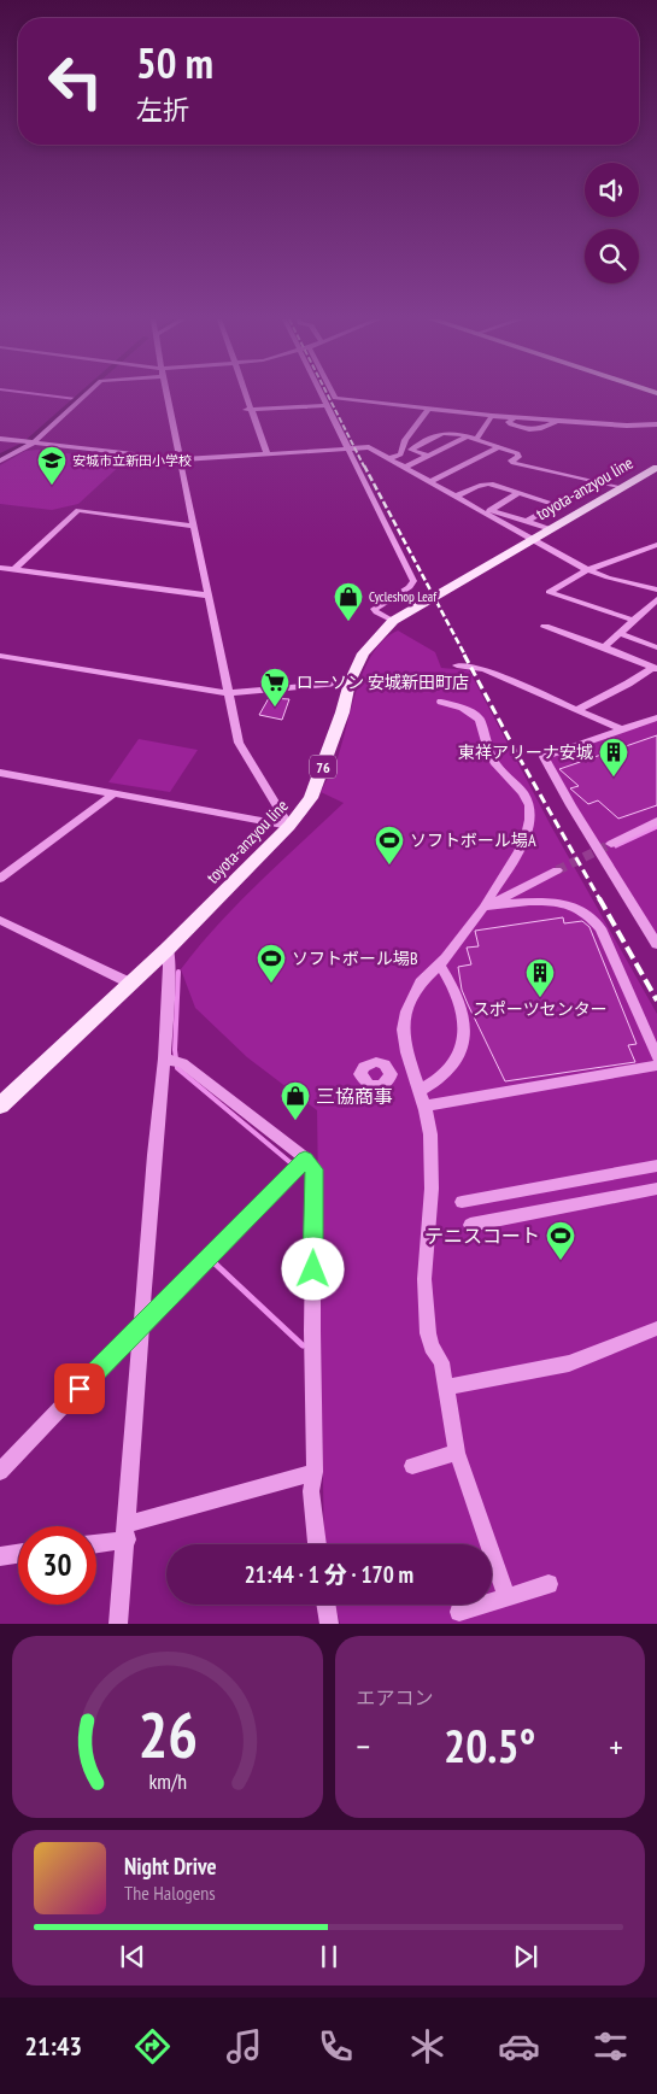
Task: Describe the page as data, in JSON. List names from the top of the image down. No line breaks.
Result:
{"streets":{"main road":["toyota-anzyou line","76"]},"places":{"school or university":["安城市立新田小学校"],"shop":["Cycleshop Leaf","三協商事"],"supermarket":["ローソン 安城新田町店"],"building":["東祥アリーナ安城","スポーツセンター"],"sports":["ソフトボール場A","ソフトボール場B","テニスコート"]},"page":{"turn":["50 m","左折"],"limit":"30","trip":"21:44 · 1 分 · 170 m","tile":"エアコン","heat":["−","20.5°","+"],"song":["Night Drive","The Halogens"],"tabs":"21:43","gauge":["26","km/h"]}}
